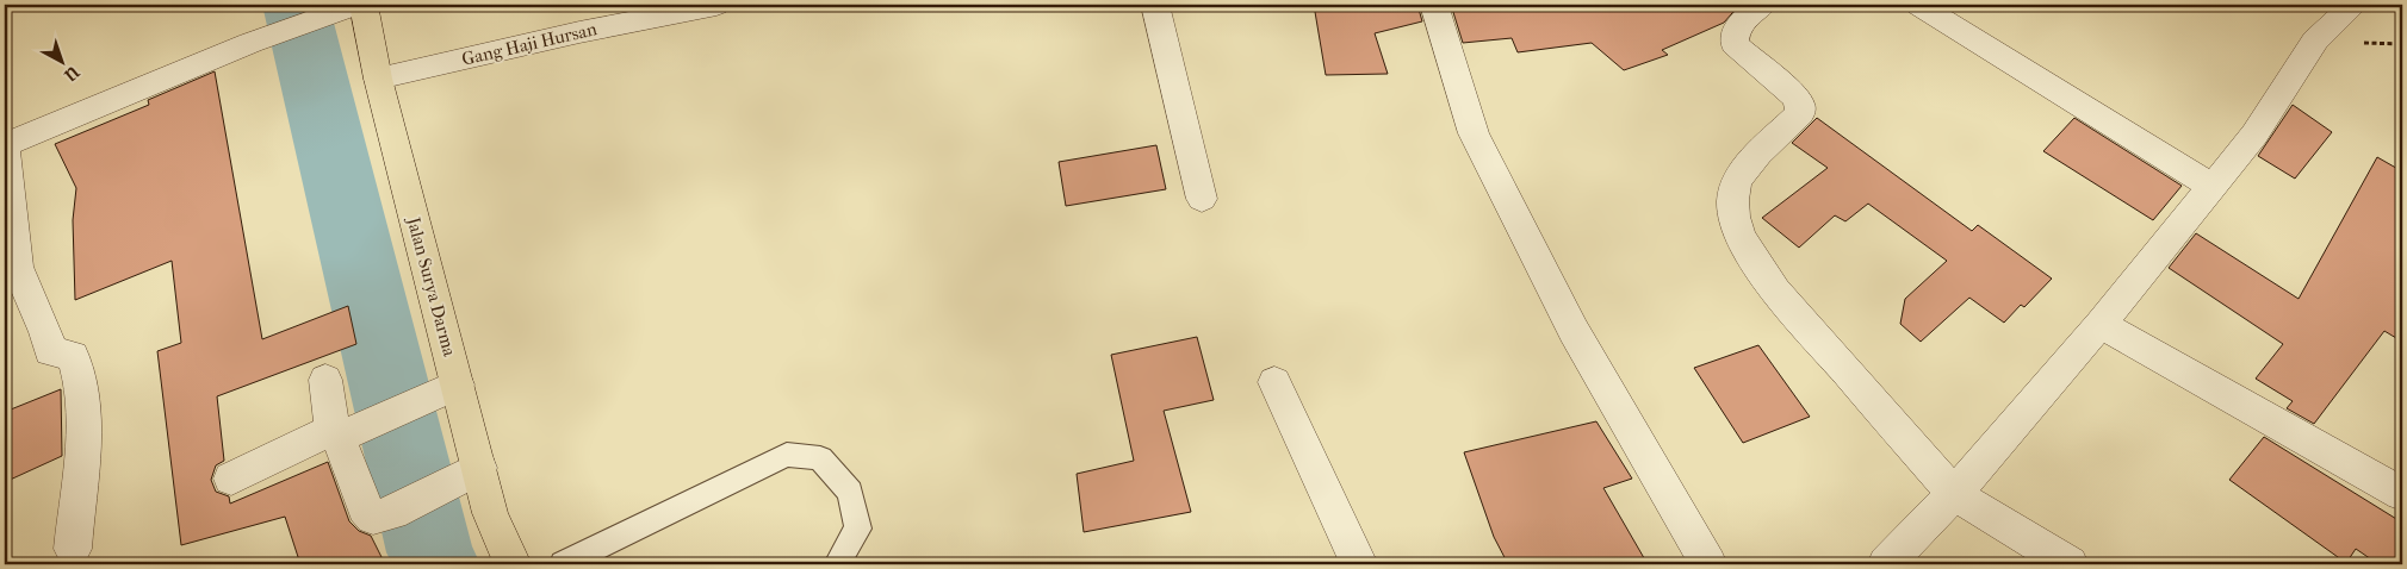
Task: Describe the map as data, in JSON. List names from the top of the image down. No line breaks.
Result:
{"streets":{"main road":["Jalan Surya Darma"],"street":["Gang Haji Hursan"]},"crossings":[["Gang Haji Hursan","Jalan Surya Darma"]],"north":"bottom right"}
